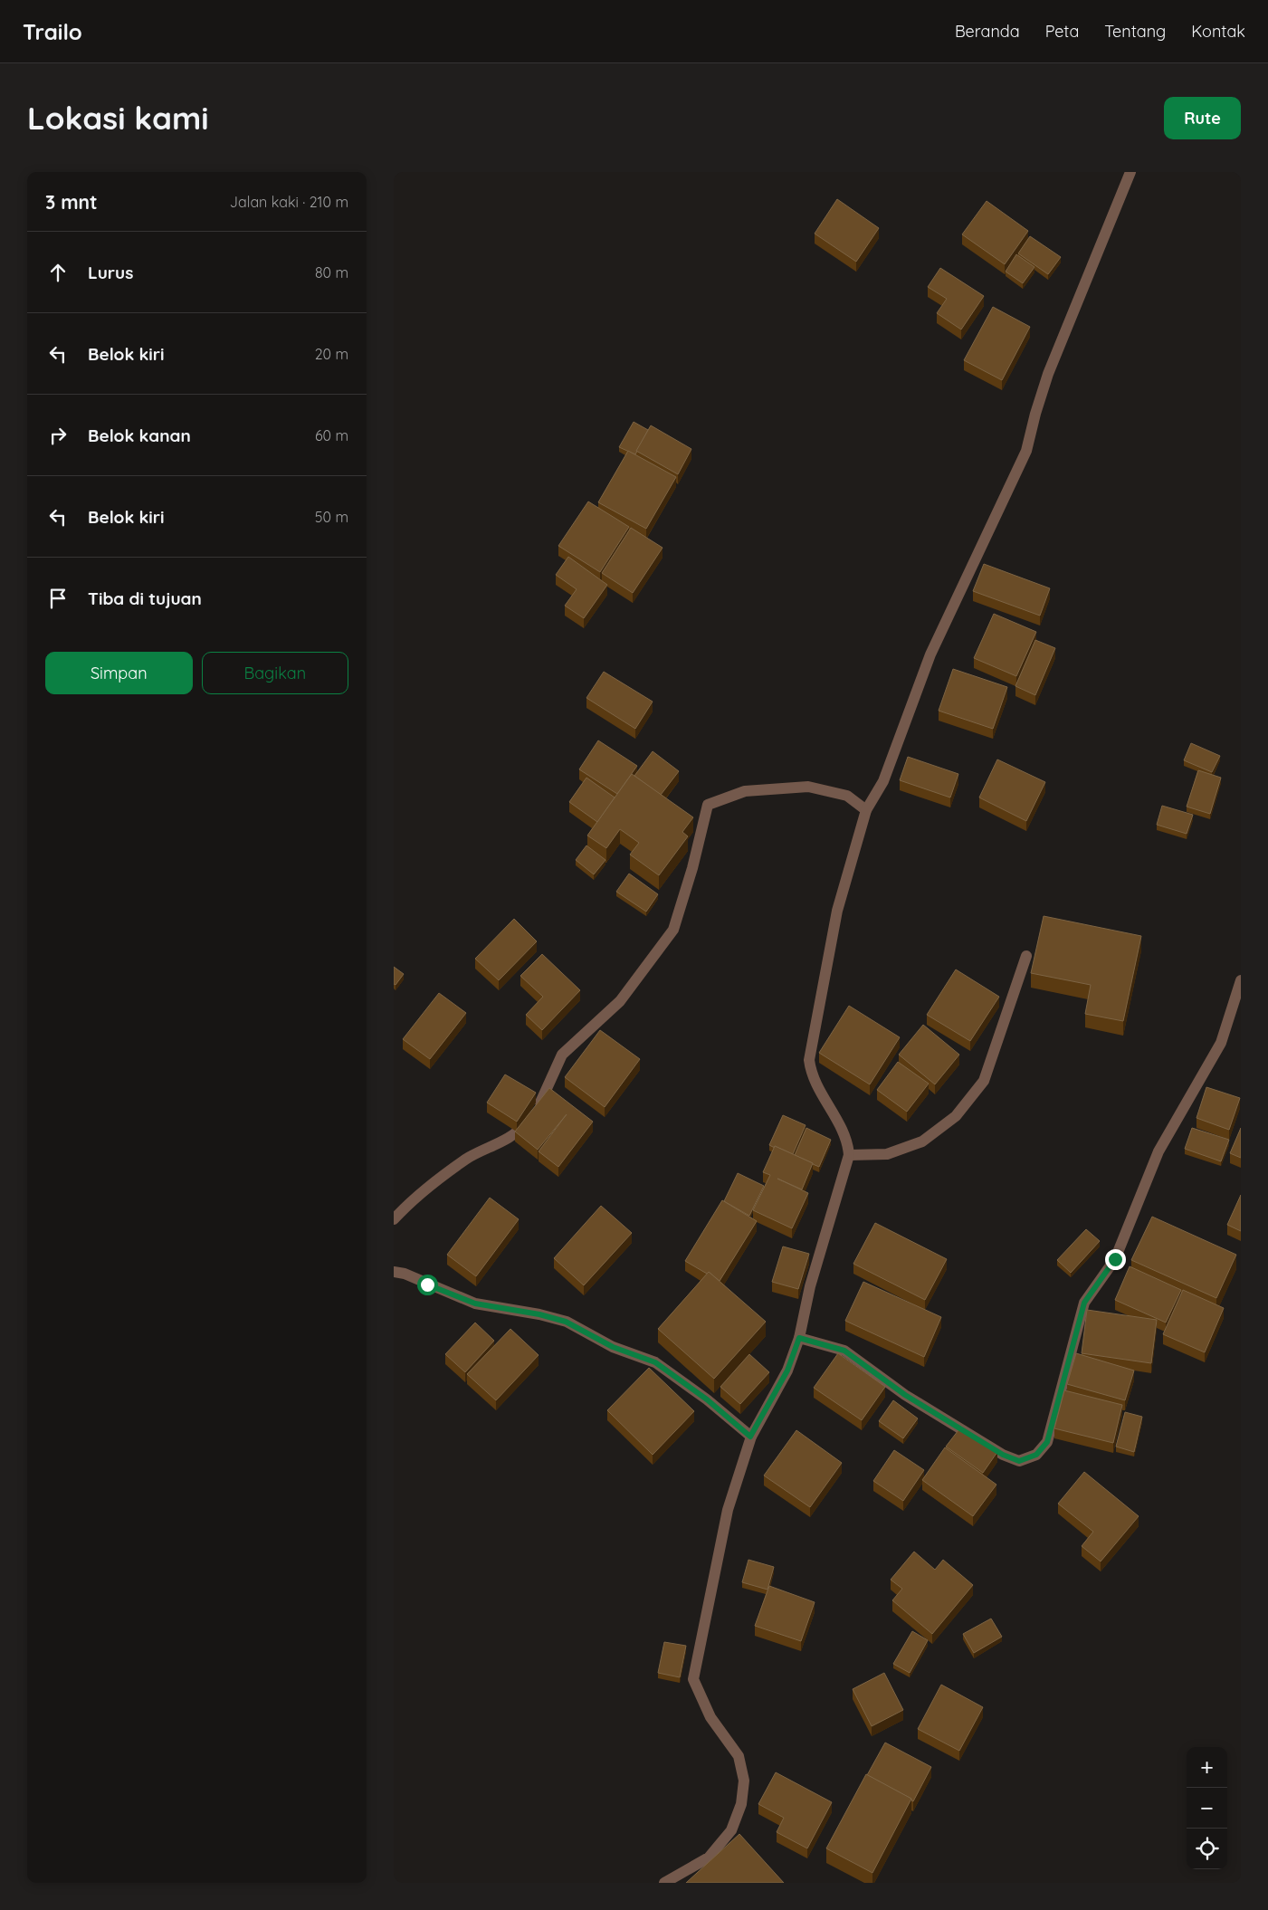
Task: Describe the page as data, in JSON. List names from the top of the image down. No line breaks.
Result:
{"page":{"header":"Trailo","nav":["Beranda","Peta","Tentang","Kontak"],"buttons":["Rute",["Simpan","Bagikan"]],"title":"Lokasi kami","heading":["3 mnt","Jalan kaki · 210 m"],"list":[["Lurus","80 m"],["Belok kiri","20 m"],["Belok kanan","60 m"],["Belok kiri","50 m"],"Tiba di tujuan"],"map_buttons":["+","−"]}}
